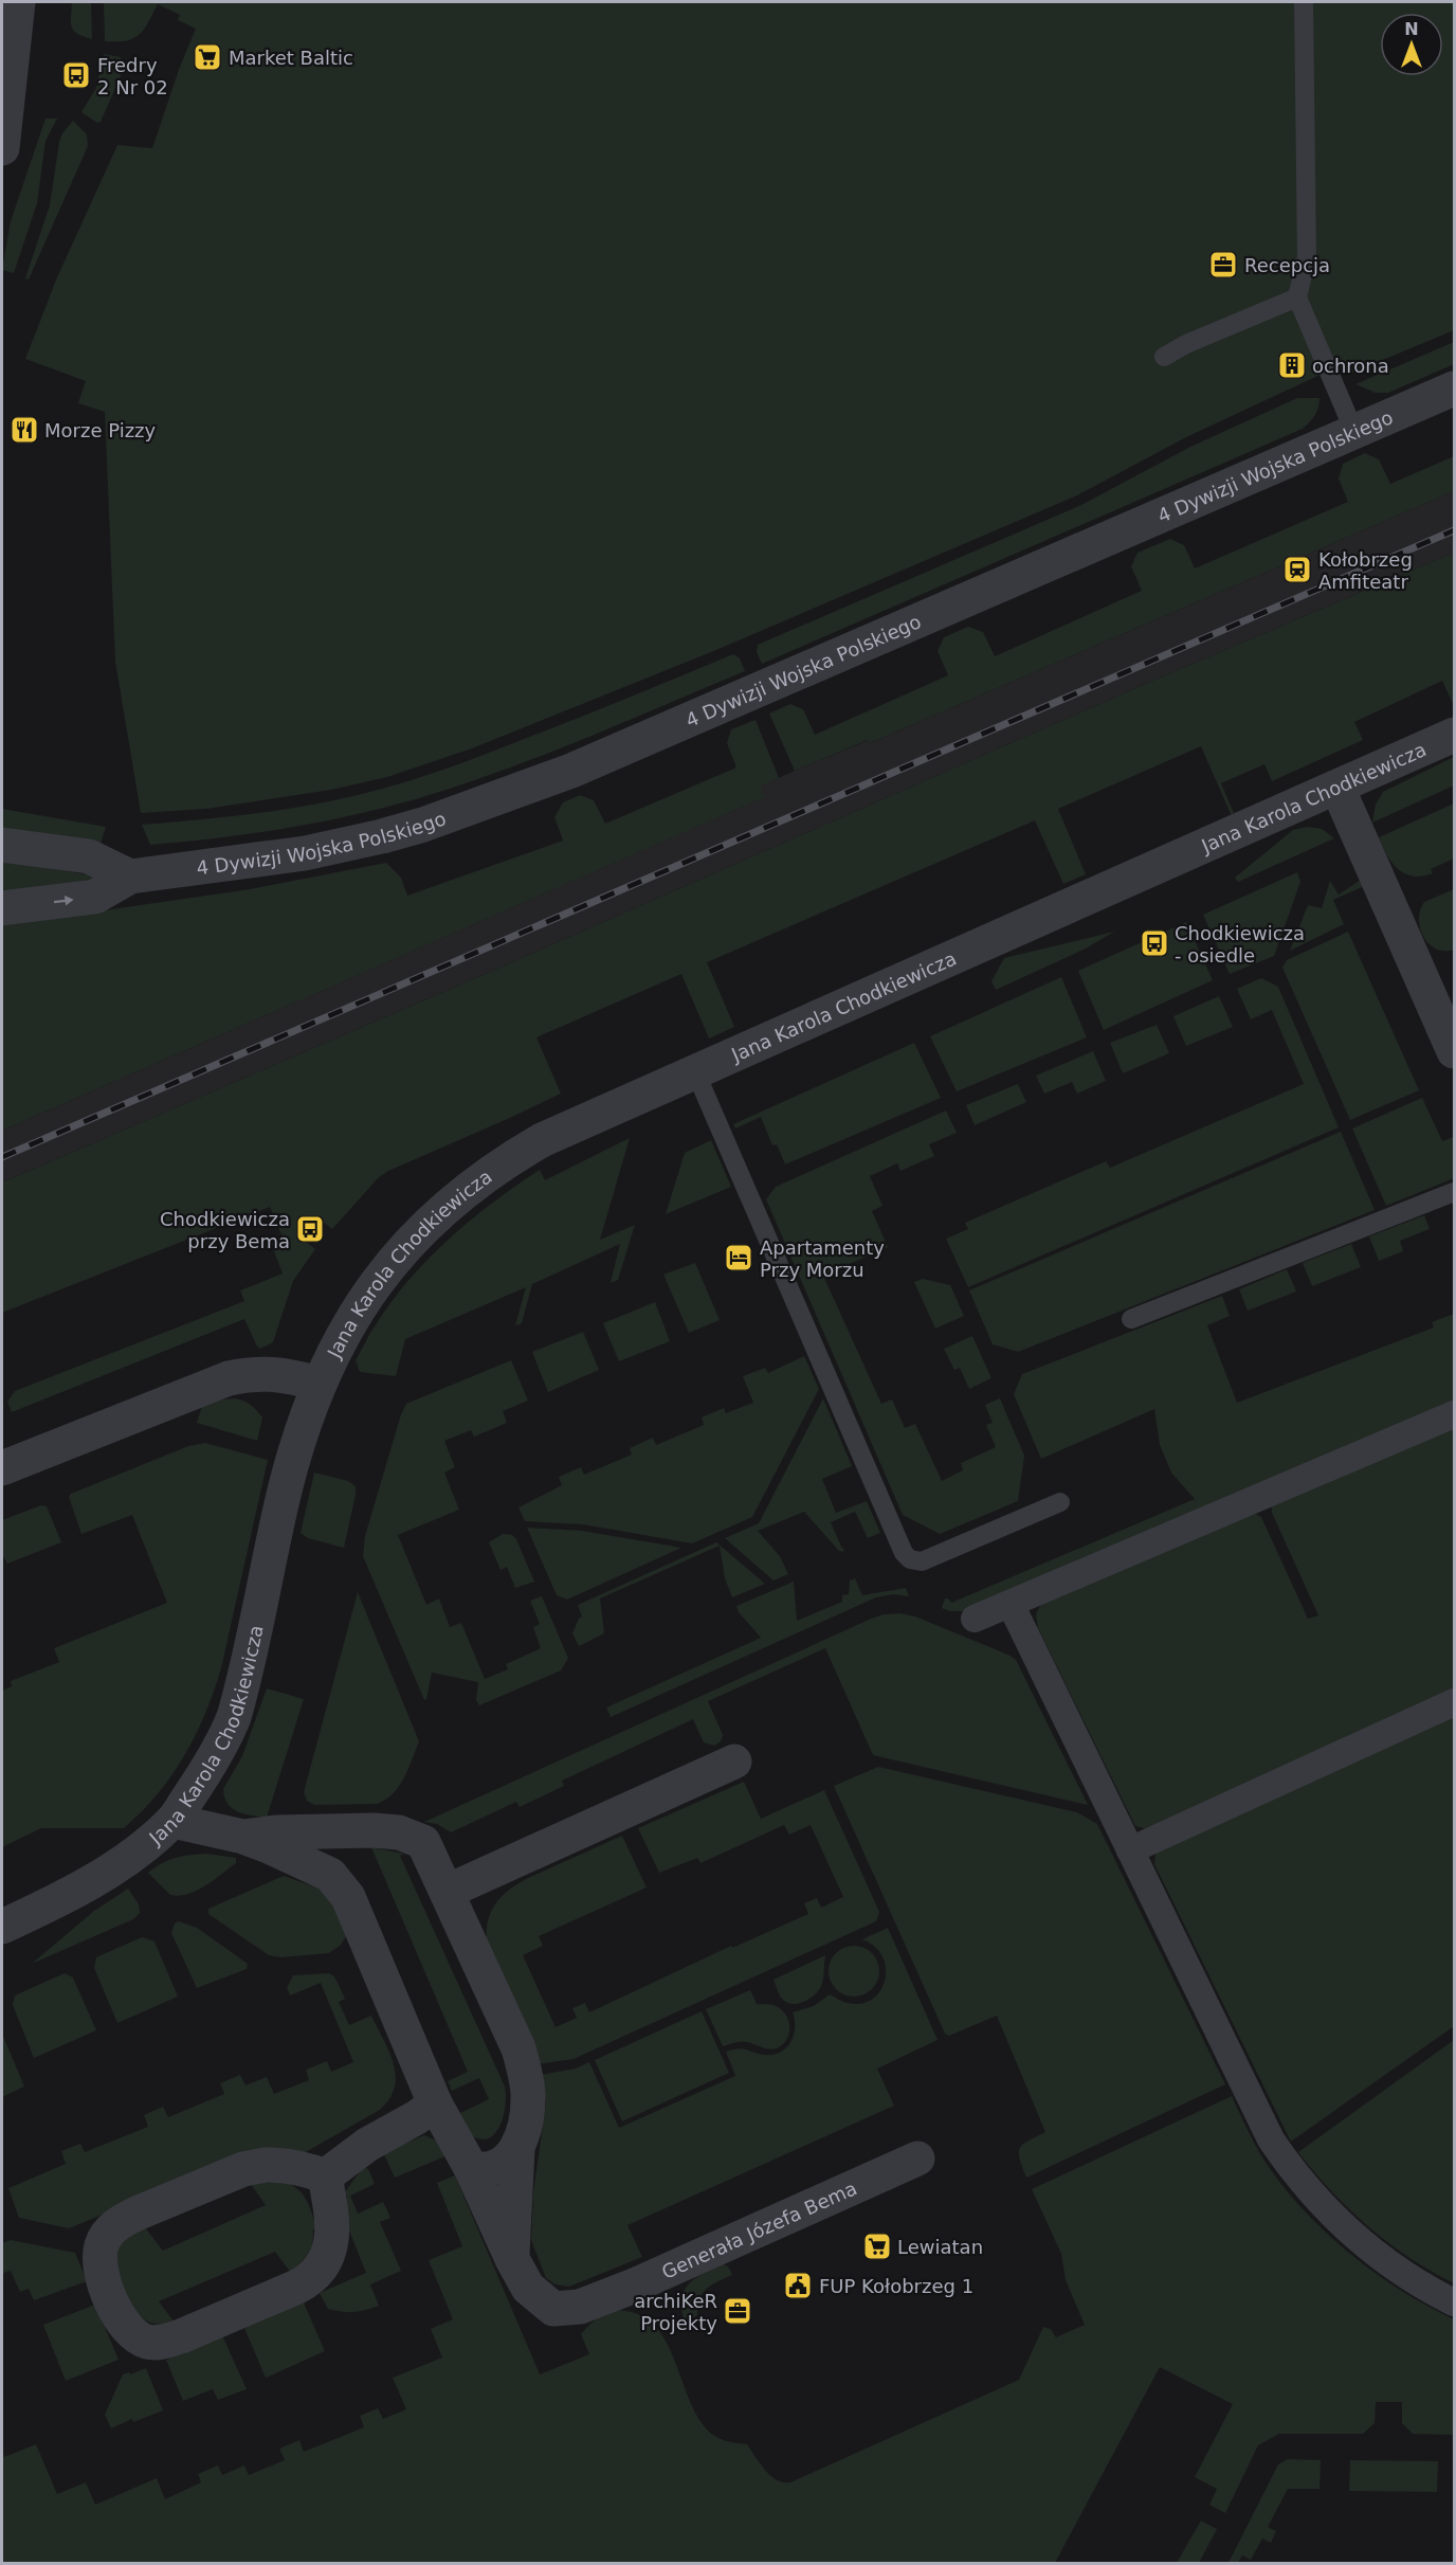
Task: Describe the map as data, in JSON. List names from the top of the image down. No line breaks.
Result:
{"streets":{"street":["4 Dywizji Wojska Polskiego","Jana Karola Chodkiewicza","Generała Józefa Bema"]},"crossings":[["Jana Karola Chodkiewicza","Generała Józefa Bema"]],"places":{"supermarket":["Market Baltic","Lewiatan"],"bus stop":["Fredry 2 Nr 02","Chodkiewicza - osiedle","Chodkiewicza przy Bema"],"office":["Recepcja","archiKeR Projekty"],"building":["ochrona"],"restaurant":["Morze Pizzy"],"station":["Kołobrzeg Amfiteatr"],"hotel":["Apartamenty Przy Morzu"],"public building":["FUP Kołobrzeg 1"]},"north":"top"}
